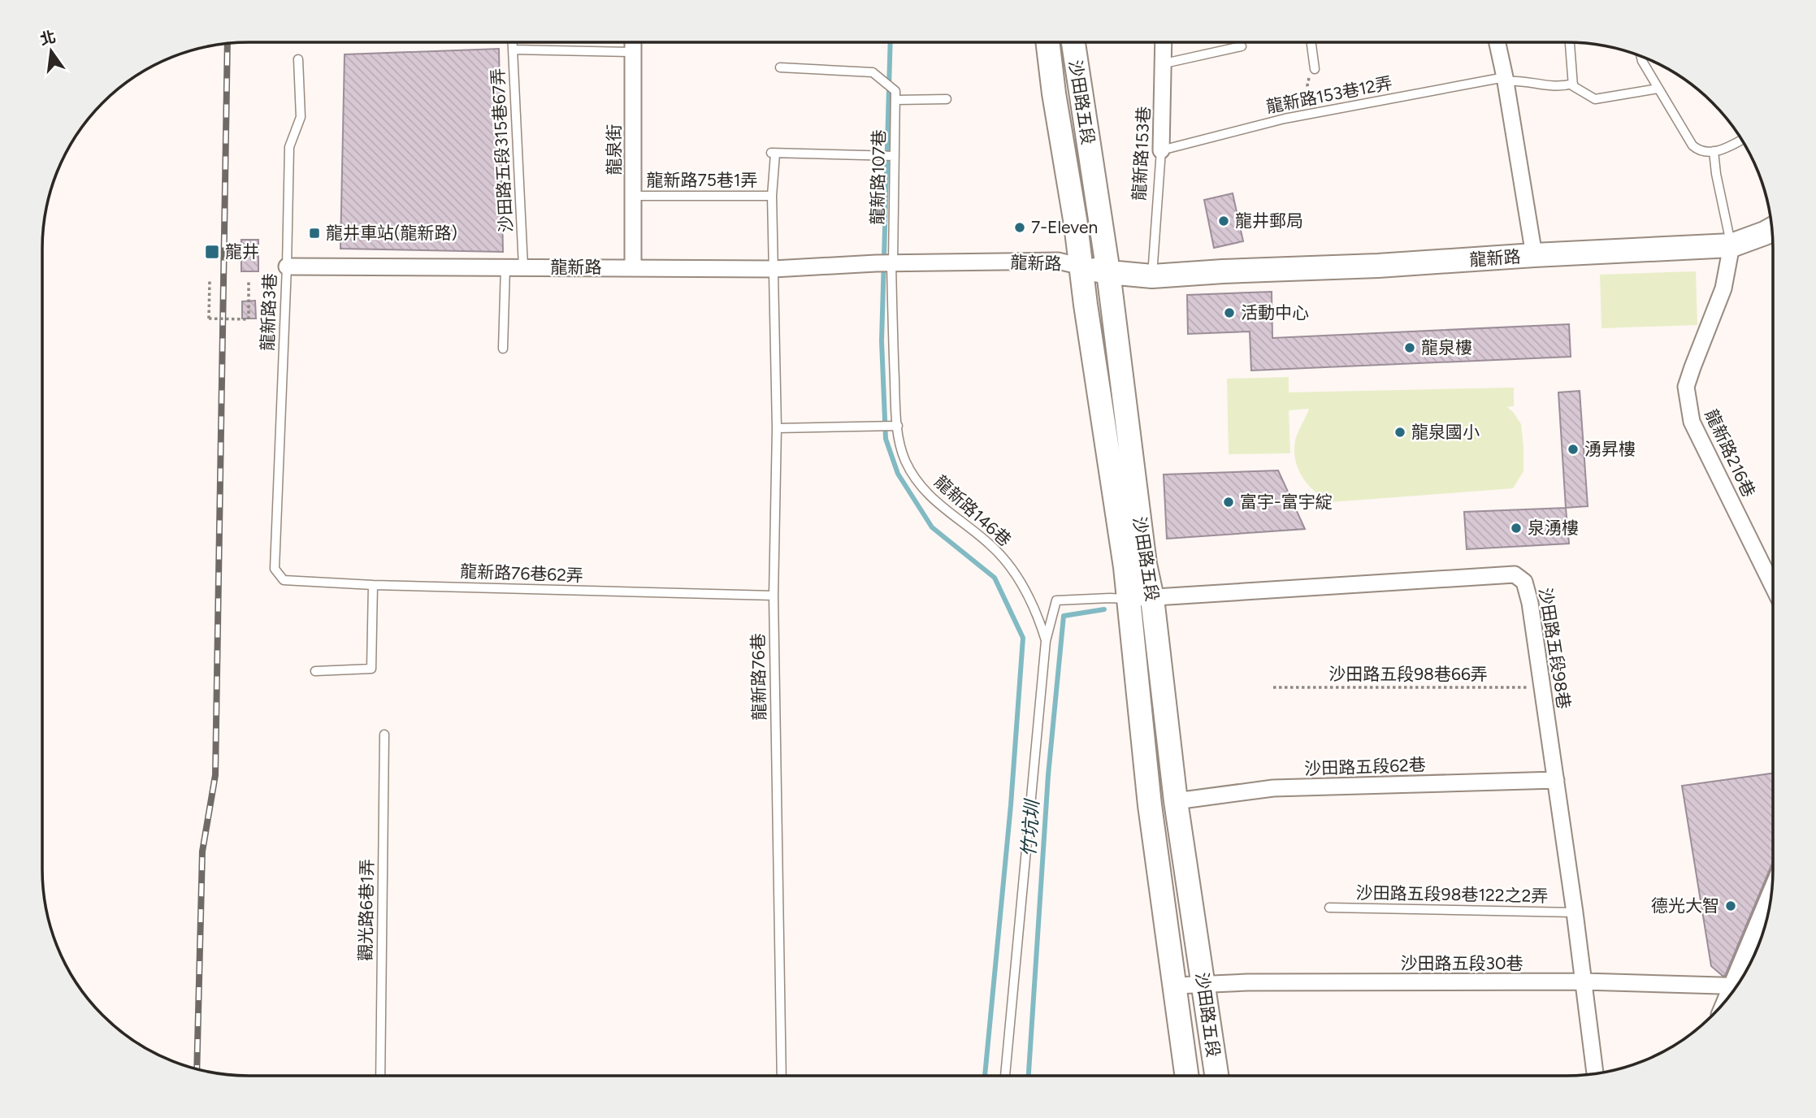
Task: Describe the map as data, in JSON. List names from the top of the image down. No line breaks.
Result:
{"streets":{"street":["沙田路五段","龍泉街","龍新路153巷","龍新路","龍新路216巷","沙田路五段98巷","沙田路五段62巷","沙田路五段30巷"],"lane":["龍新路153巷12弄","沙田路五段315巷67弄","龍新路107巷","龍新路75巷1弄","龍新路3巷","龍新路146巷","龍新路76巷62弄","龍新路76巷","沙田路五段98巷122之2弄","觀光路6巷1弄"],"path":["沙田路五段98巷66弄"]},"crossings":[["龍新路153巷12弄","龍新路153巷"],["沙田路五段","龍新路"],["沙田路五段","沙田路五段98巷"],["沙田路五段","沙田路五段62巷"],["沙田路五段","沙田路五段30巷"],["龍泉街","龍新路75巷1弄"],["龍泉街","龍新路"],["沙田路五段315巷67弄","龍新路"],["龍新路153巷","龍新路"],["龍新路107巷","龍新路"],["龍新路107巷","龍新路146巷"],["龍新路107巷","龍新路76巷"],["龍新路75巷1弄","龍新路76巷"],["龍新路","龍新路3巷"],["龍新路","龍新路216巷"],["龍新路","龍新路146巷"],["龍新路","龍新路76巷"],["龍新路3巷","龍新路76巷62弄"],["龍新路76巷62弄","龍新路76巷"],["沙田路五段98巷","沙田路五段98巷66弄"],["沙田路五段98巷","沙田路五段62巷"],["沙田路五段98巷","沙田路五段98巷122之2弄"],["沙田路五段98巷","沙田路五段30巷"]],"water":["竹坑圳"],"places":{"other":["龍井郵局","7-Eleven","活動中心","龍泉樓","龍泉國小","湧昇樓","富宇-富宇綻","泉湧樓","德光大智"],"transit":["龍井車站(龍新路)","龍井"]},"north":"top"}
